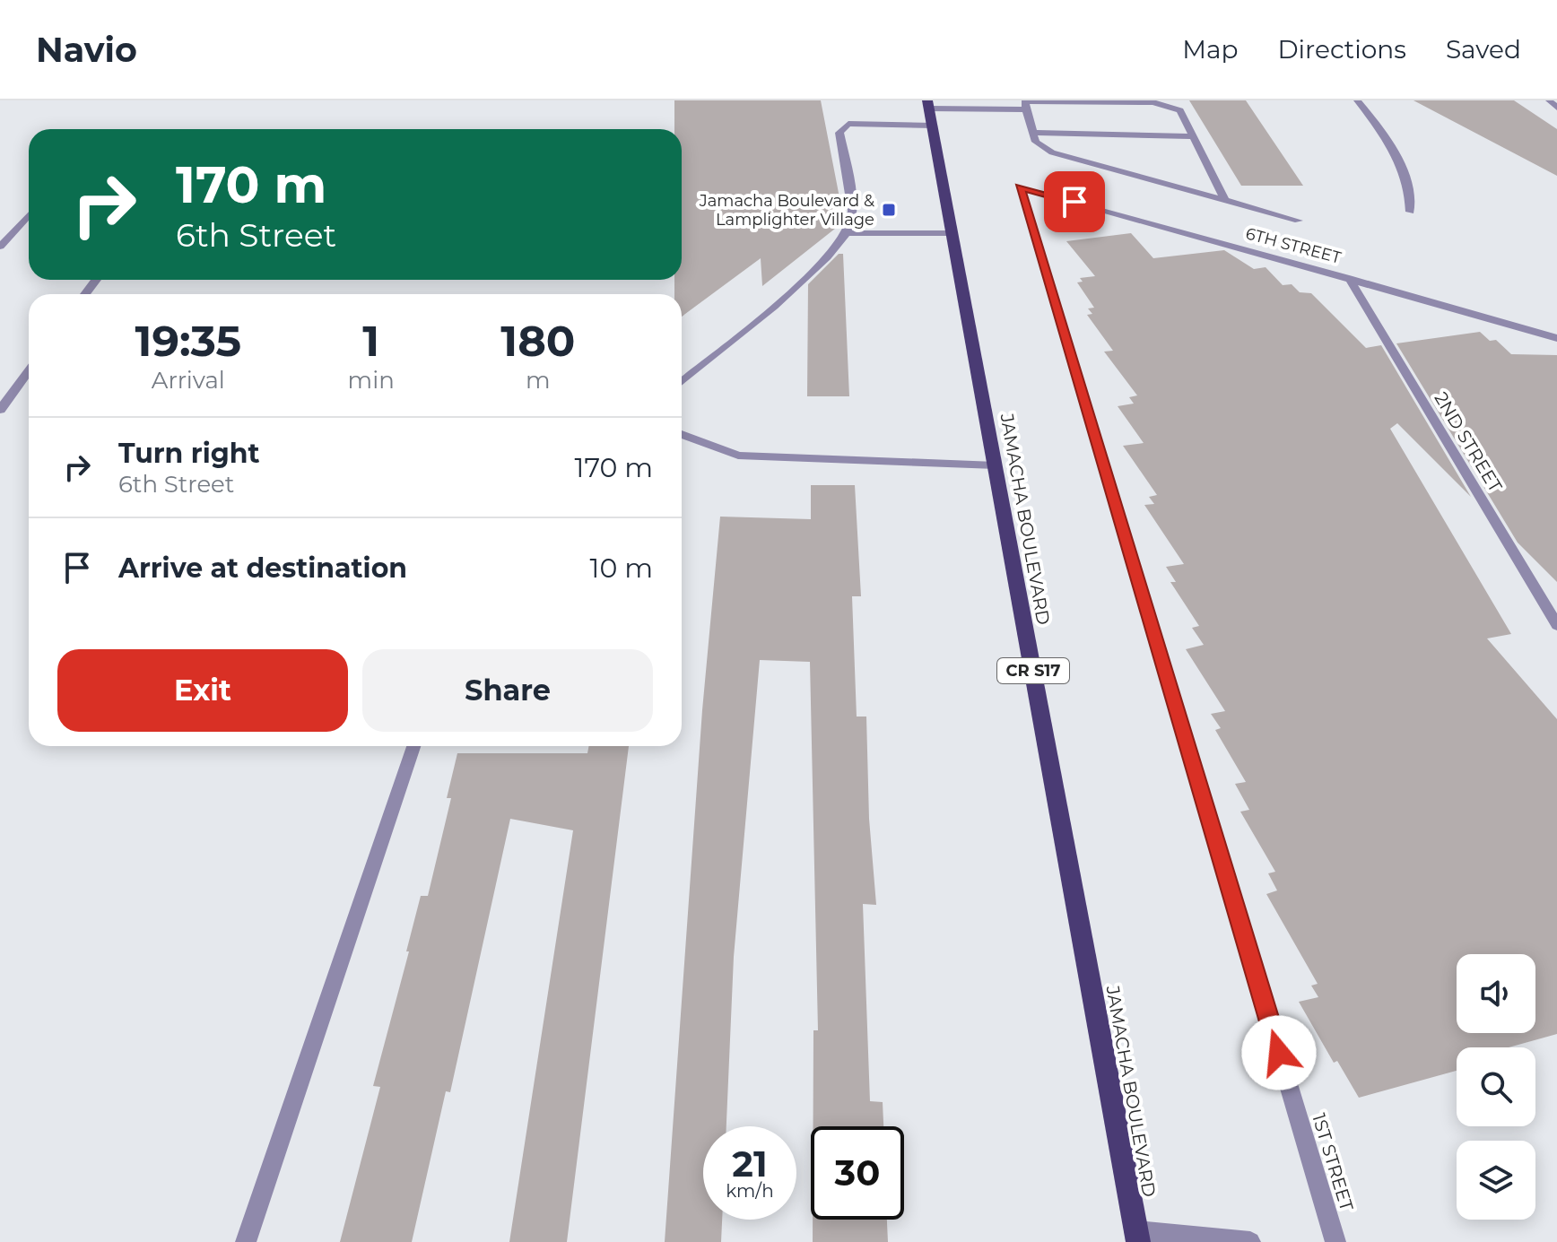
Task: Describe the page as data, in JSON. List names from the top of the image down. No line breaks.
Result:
{"streets":{"main road":["JAMACHA BOULEVARD","CR S17"],"street":["6TH STREET","2ND STREET","1ST STREET"]},"crossings":[["6TH STREET","2ND STREET"],["6TH STREET","1ST STREET"]],"places":{"transit":["Jamacha Boulevard & Lamplighter Village"]},"page":{"header":"Navio","nav":["Map","Directions","Saved"],"turn":["170 m","6th Street"],"eta":["19:35","Arrival","1","min","180","m"],"list":[{"name":"Turn right","note":"6th Street","value":"170 m"},{"name":"Arrive at destination","value":"10 m"}],"buttons":["Exit","Share"],"speed":"21 km/h","limit":"30"}}
